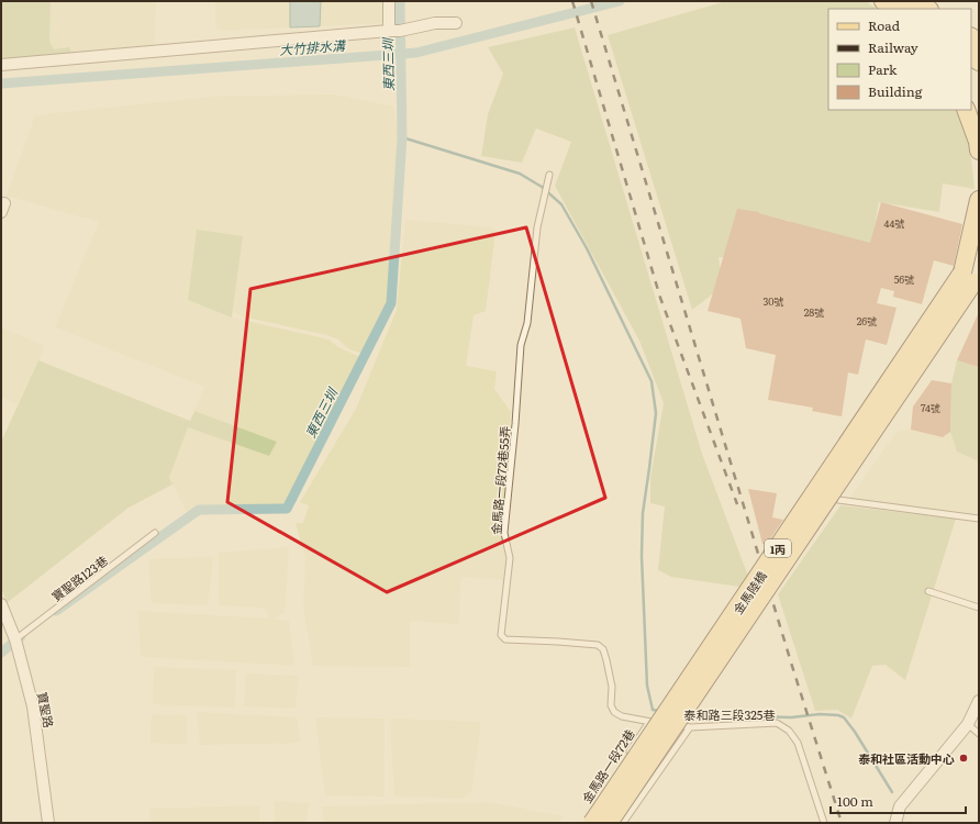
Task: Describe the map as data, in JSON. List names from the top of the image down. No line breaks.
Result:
{"streets":{"main road":["1丙","金馬陸橋"],"street":["寶聖路"],"lane":["金馬路一段72巷55弄","寶聖路123巷","泰和路三段325巷","金馬路一段72巷"]},"crossings":[["金馬路一段72巷55弄","泰和路三段325巷"],["金馬路一段72巷55弄","金馬路一段72巷"],["1丙","金馬陸橋"],["寶聖路123巷","寶聖路"],["泰和路三段325巷","金馬路一段72巷"]],"water":["大竹排水溝","東西三圳"],"places":["泰和社區活動中心"],"house_numbers":["44號","56號","30號","28號","26號","74號"],"legend":["Road","Railway","Park","Building"],"scale_bar":"100 m"}
